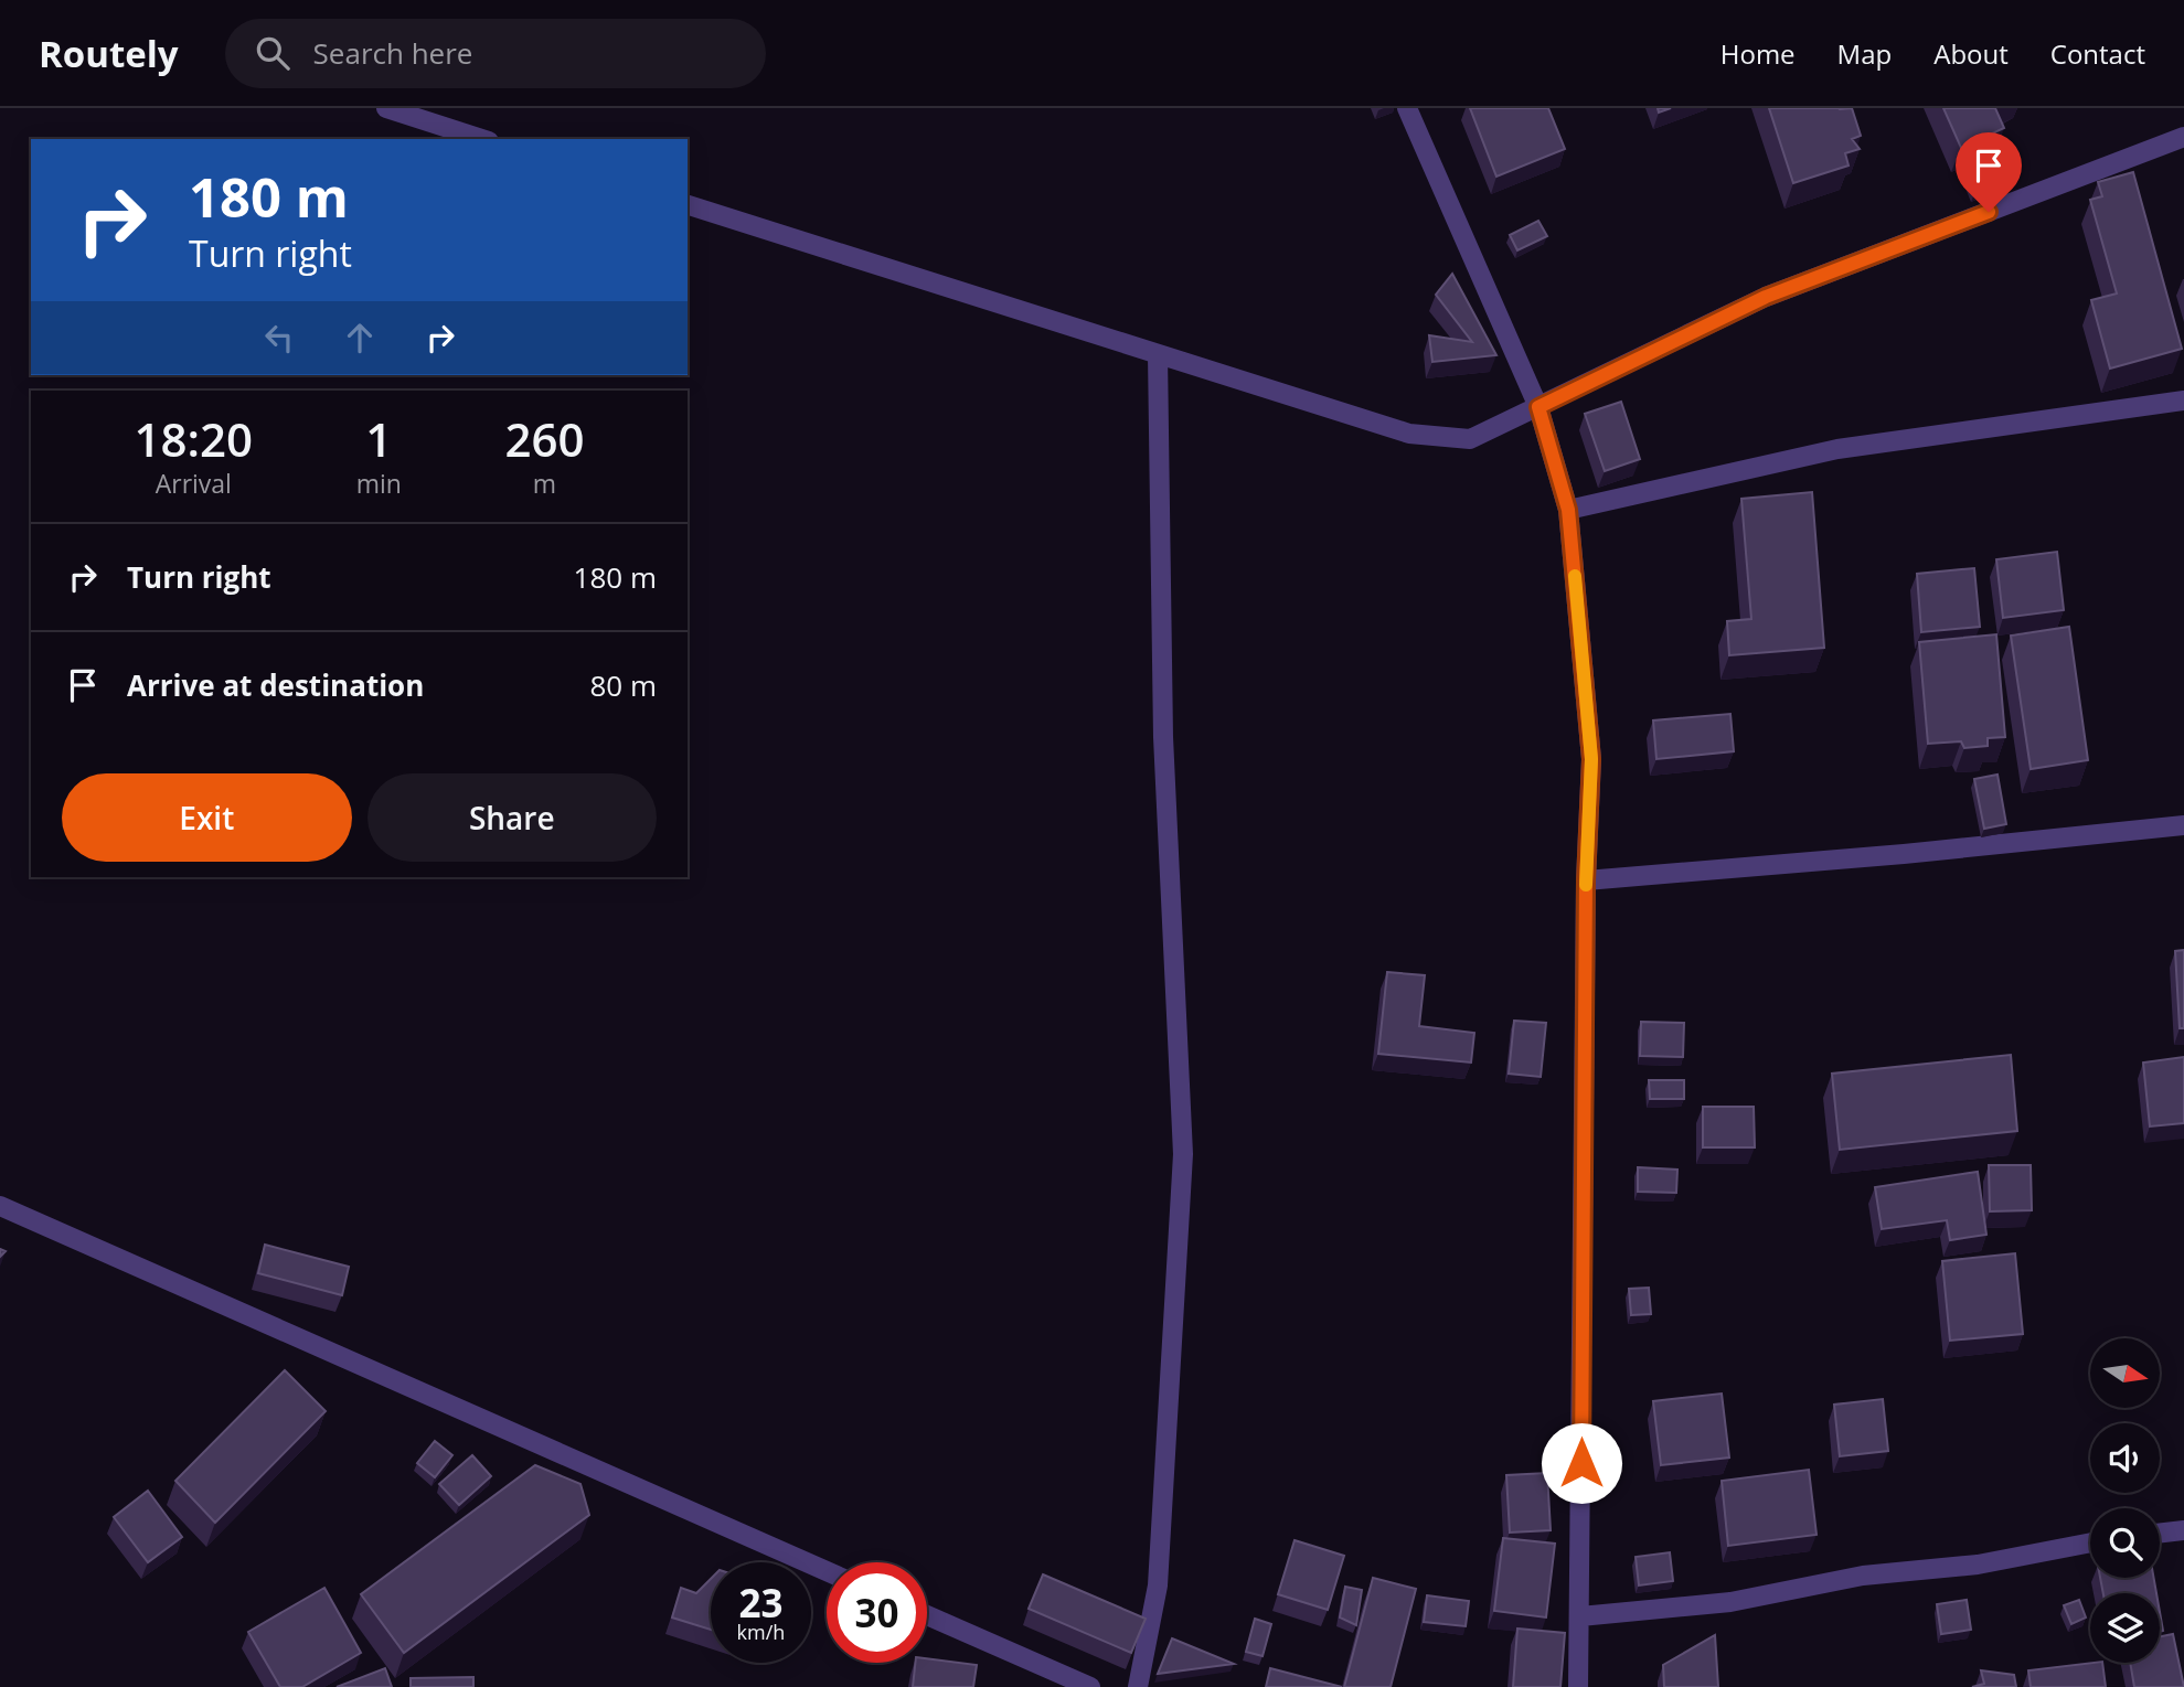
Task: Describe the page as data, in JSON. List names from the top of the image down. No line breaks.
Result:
{"north":"right","page":{"header":"Routely","search":"Search here","nav":["Home","Map","About","Contact"],"turn":["180 m","Turn right"],"eta":["18:20","Arrival","1","min","260","m"],"list":[{"name":"Turn right","value":"180 m"},{"name":"Arrive at destination","value":"80 m"}],"buttons":["Exit","Share"],"speed":"23 km/h","limit":"30"}}
